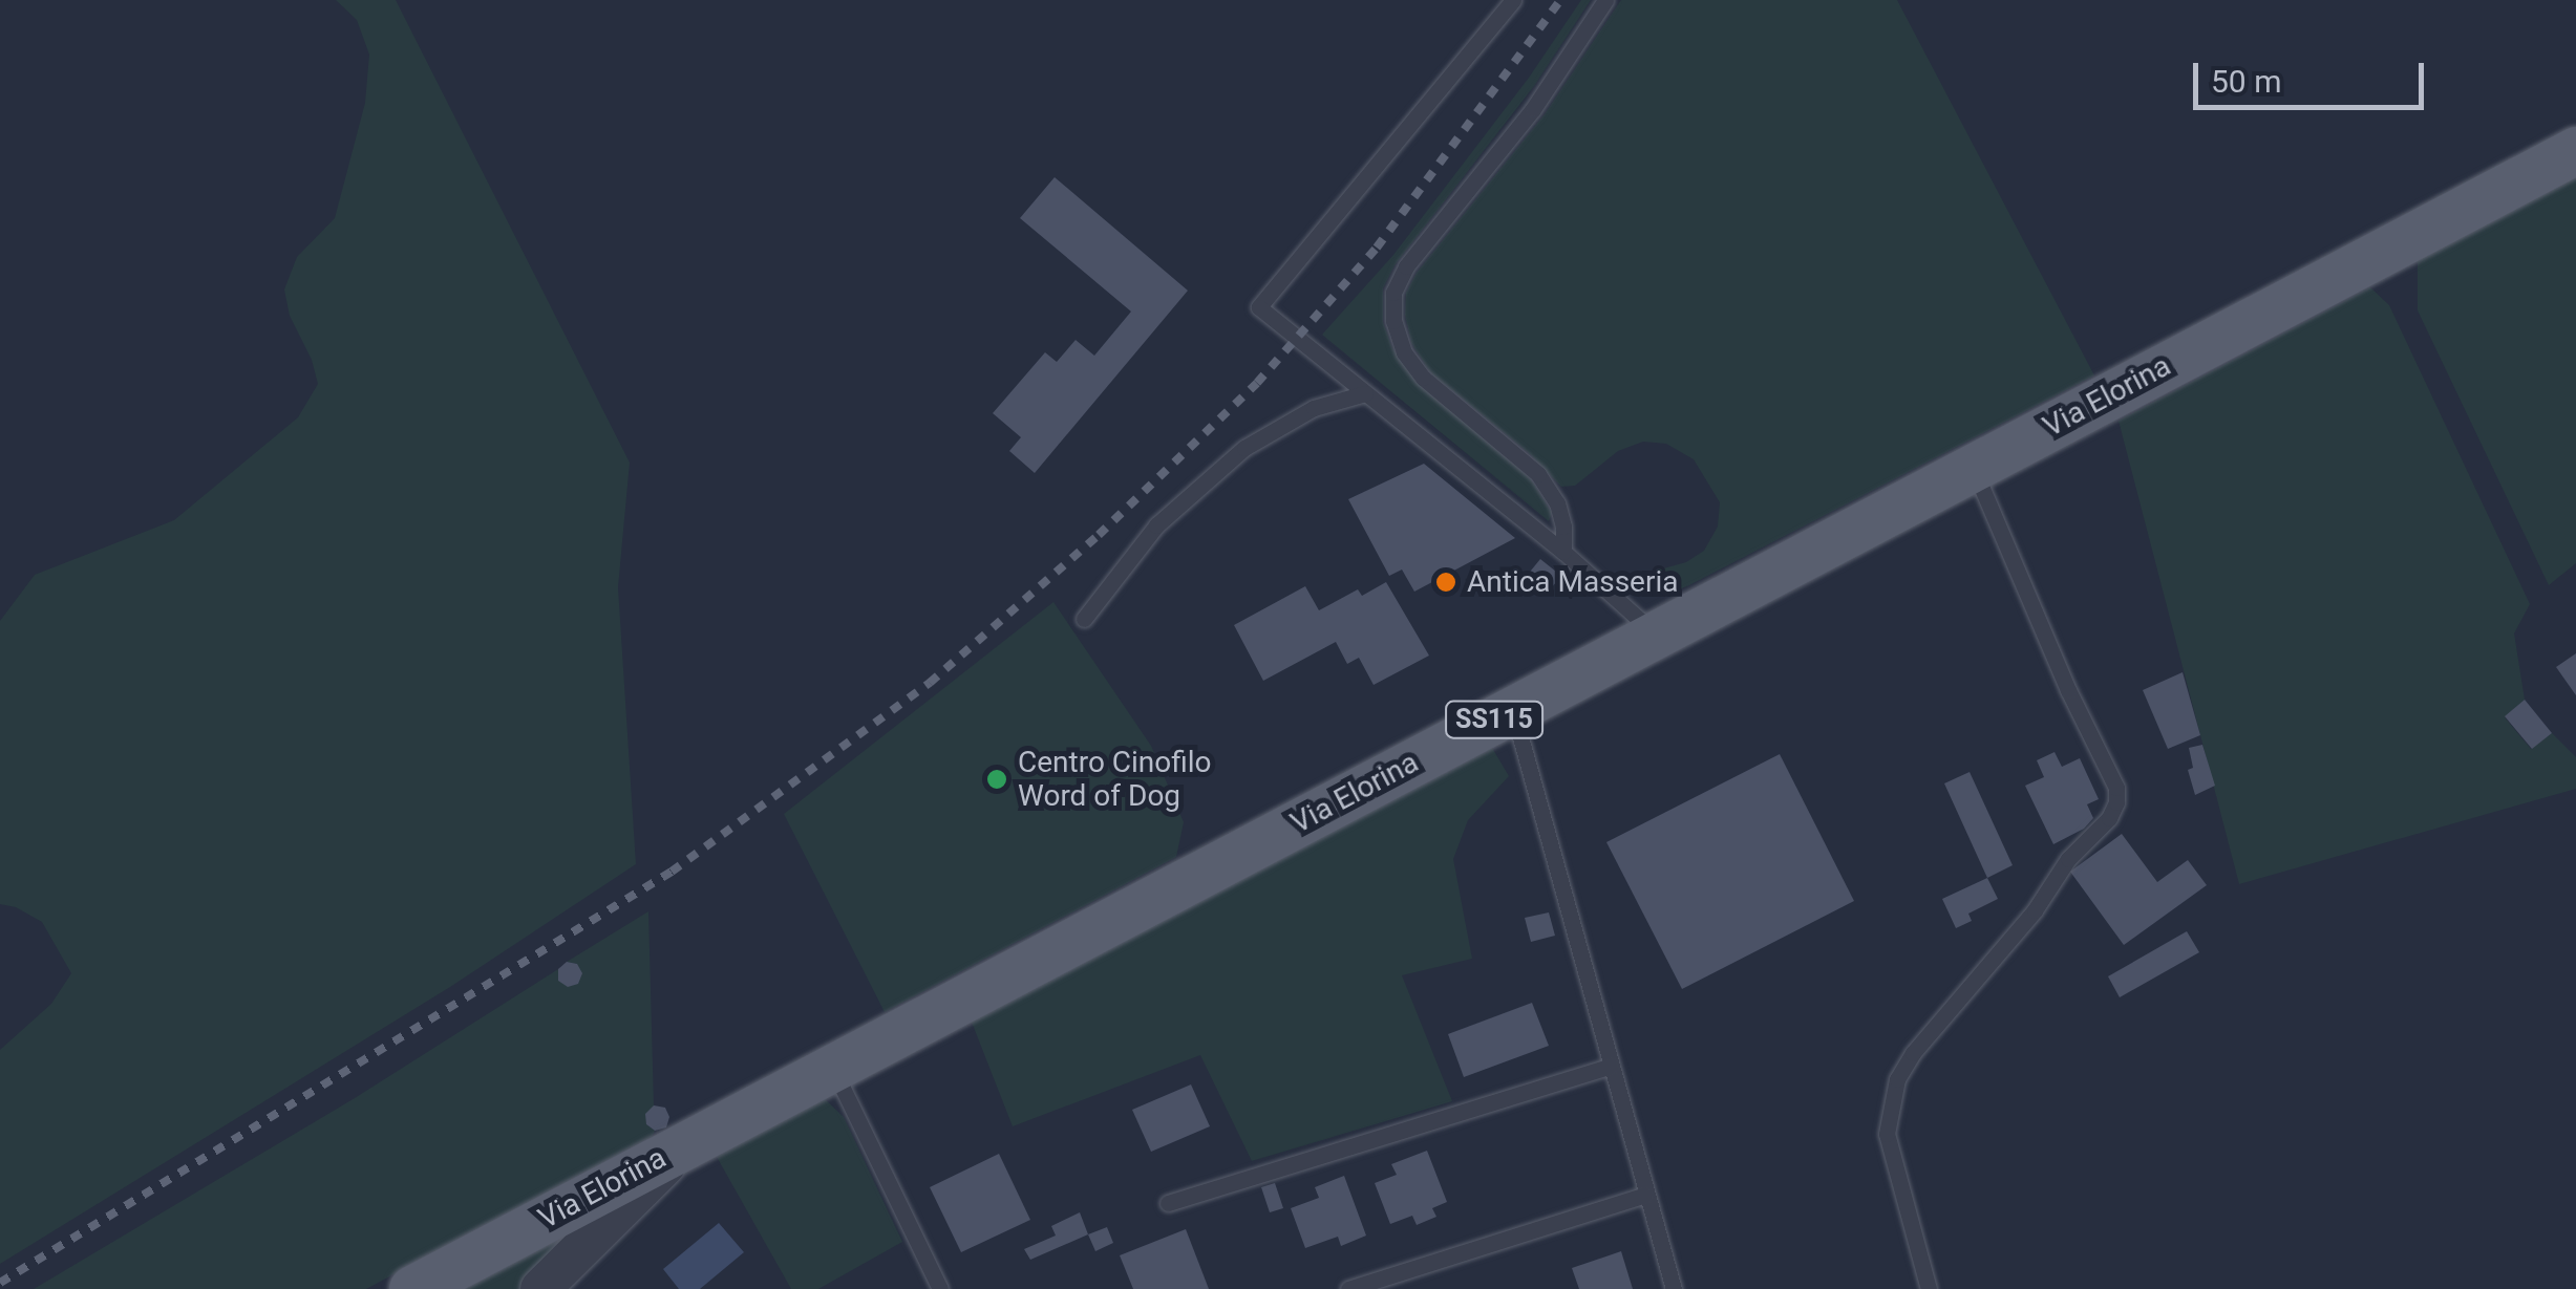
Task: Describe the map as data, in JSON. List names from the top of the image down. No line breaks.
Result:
{"streets":{"main road":["Via Elorina","SS115"]},"places":["Antica Masseria","Centro Cinofilo Word of Dog"],"scale_bar":"50 m"}
